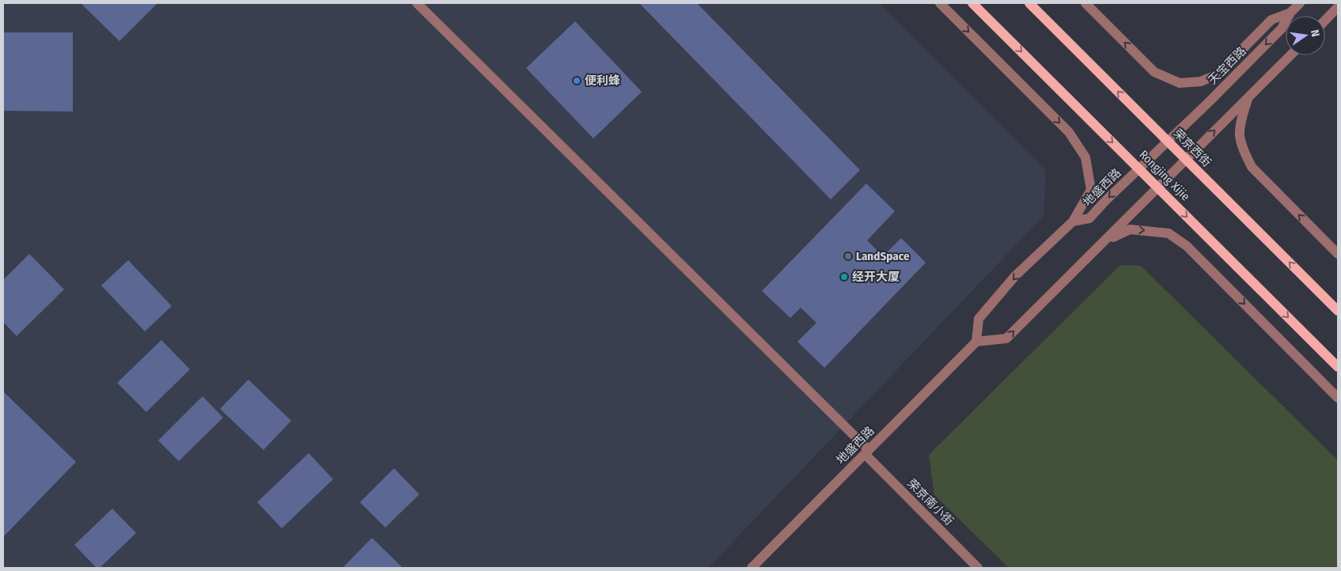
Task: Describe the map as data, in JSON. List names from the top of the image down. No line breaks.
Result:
{"streets":{"main road":["荣京西街","Rongjing Xijie"],"street":["天宝西路","地盛西路","荣京南小街"]},"crossings":[["天宝西路","荣京西街"],["天宝西路","Rongjing Xijie"],["天宝西路","地盛西路"],["Rongjing Xijie","地盛西路"],["地盛西路","荣京南小街"]],"one_way":["荣京西街","Rongjing Xijie"],"places":["便利蜂","LandSpace","经开大厦"],"north":"right"}
